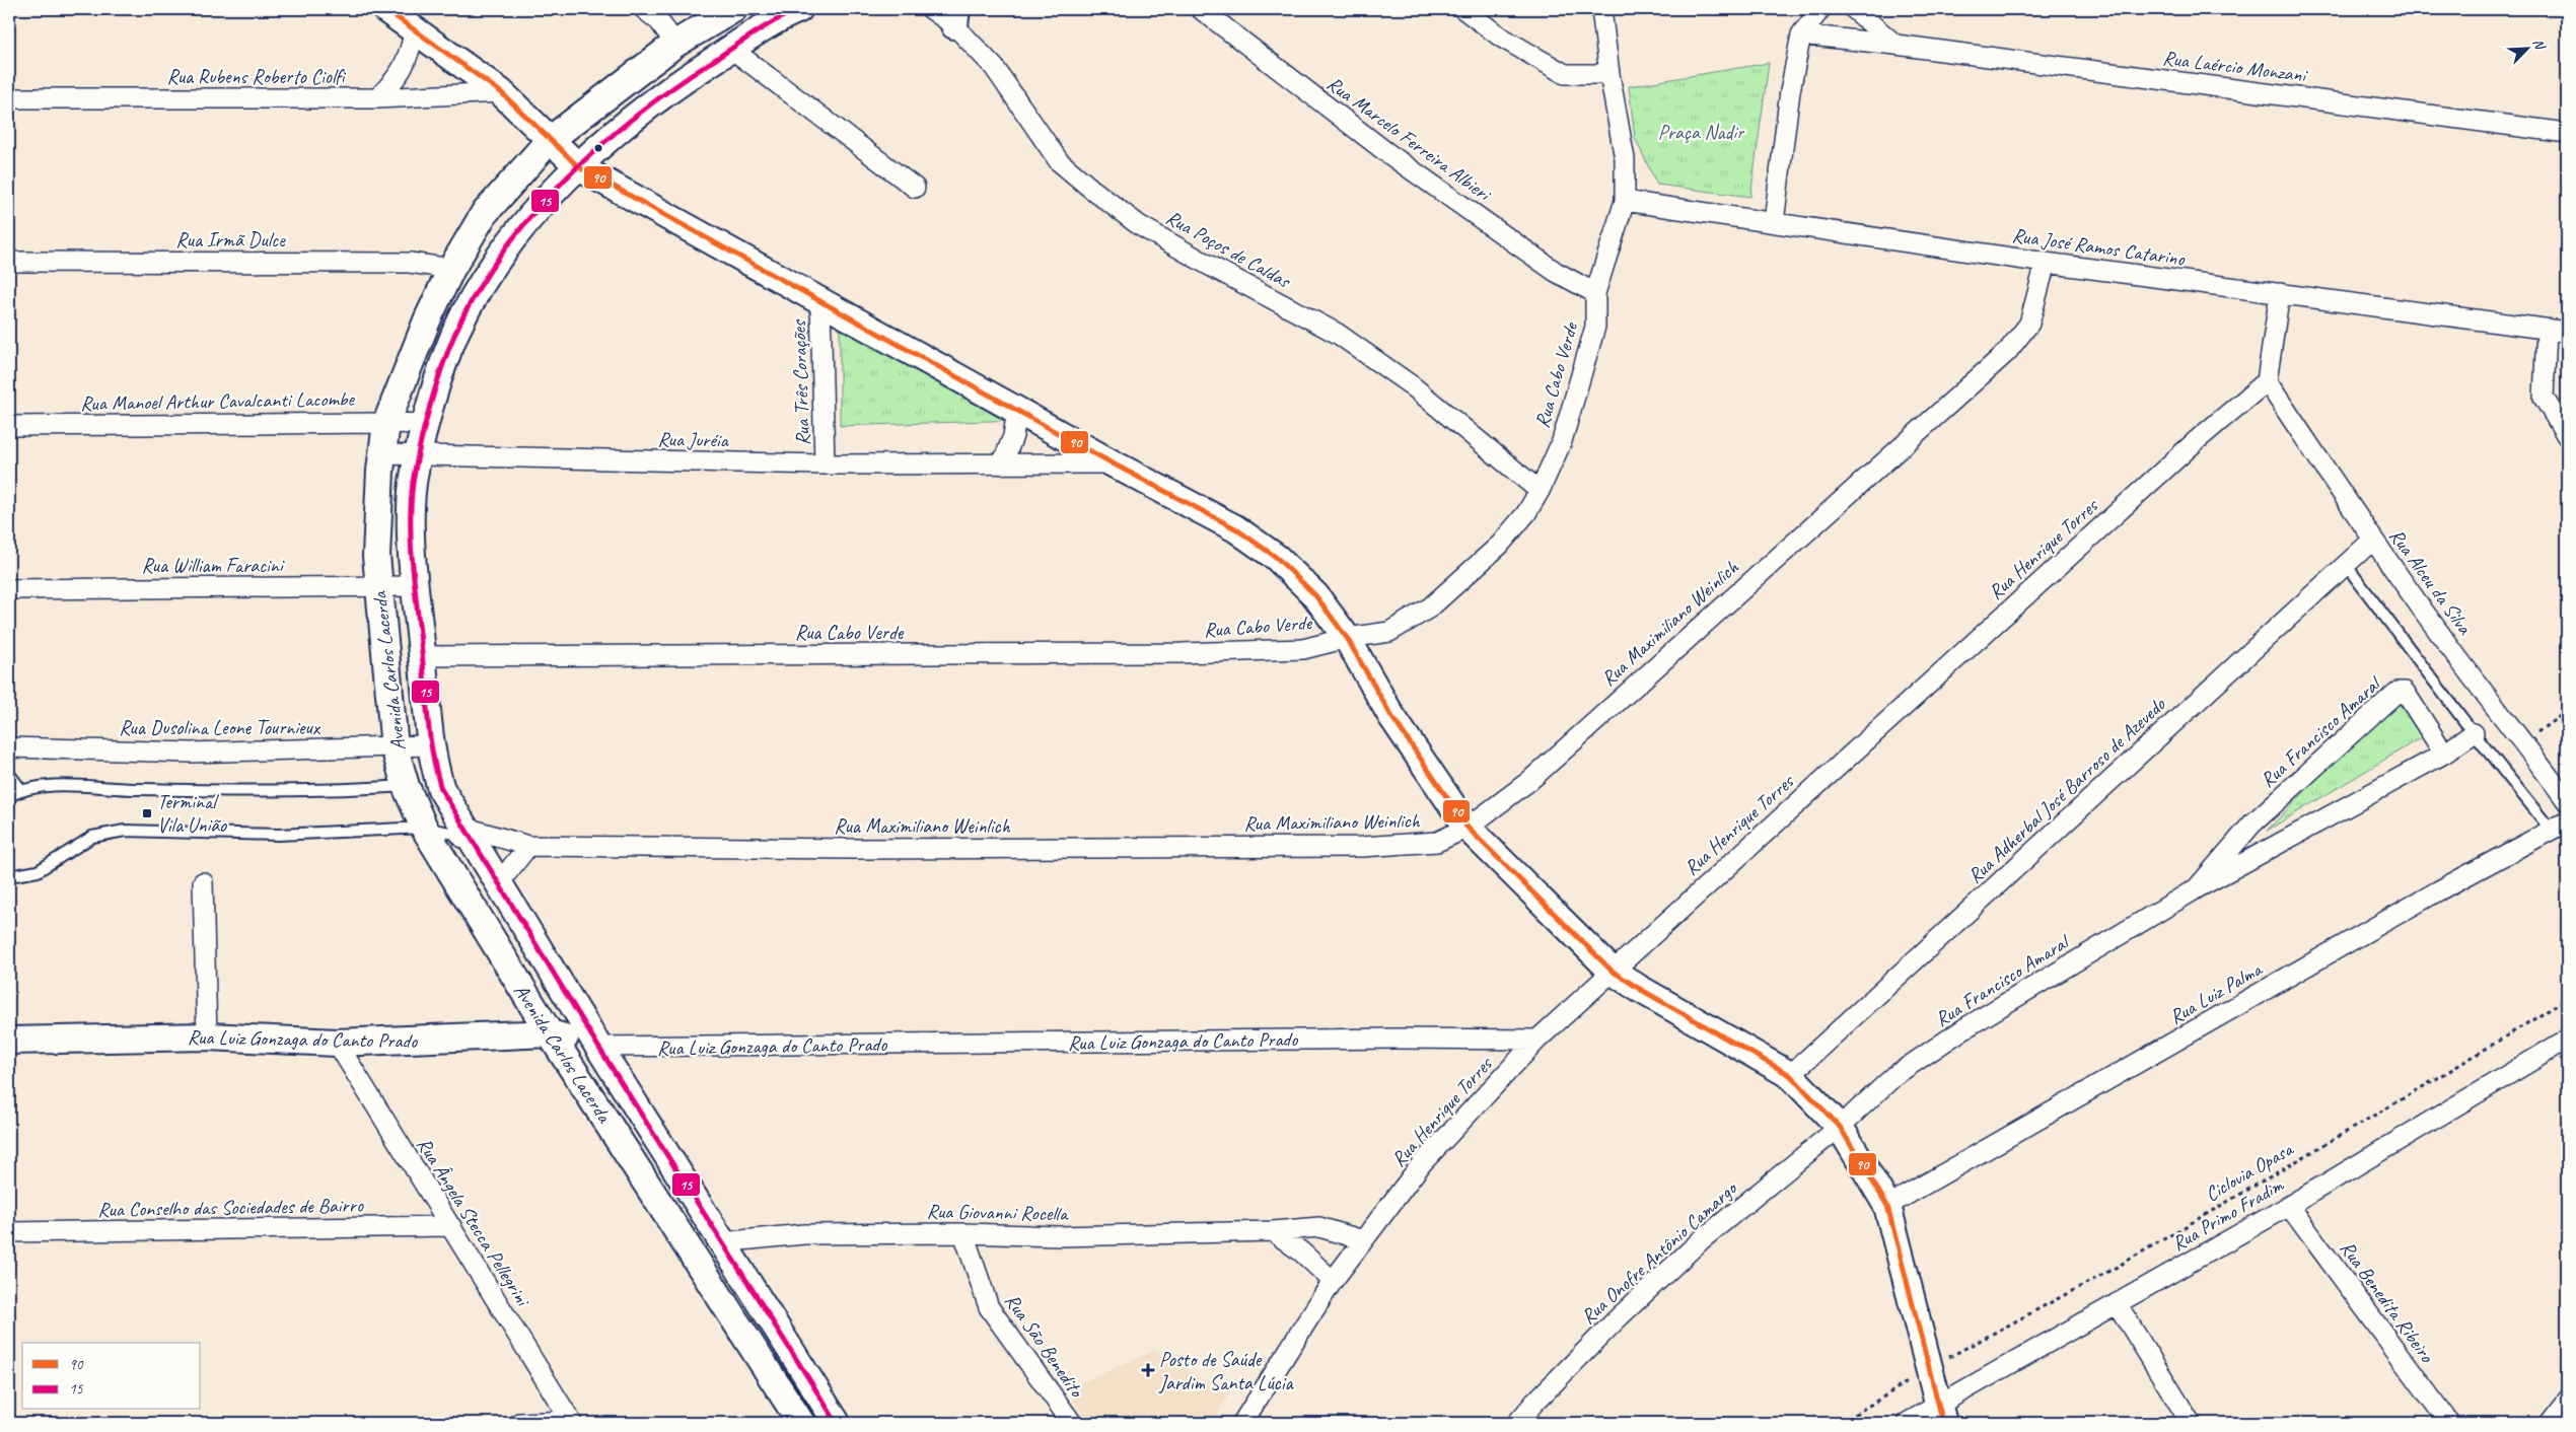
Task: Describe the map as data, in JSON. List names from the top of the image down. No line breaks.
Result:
{"streets":{"main road":["Avenida Carlos Lacerda","Rua Luiz Gonzaga do Canto Prado"],"street":["Rua Laércio Monzani","Rua Rubens Roberto Ciolfi","Rua Marcelo Ferreira Albieri","Rua Irmã Dulce","Rua José Ramos Catarino","Rua Poços de Caldas","Rua Cabo Verde","Rua Três Corações","Rua Manoel Arthur Cavalcanti Lacombe","Rua Juréia","Rua Henrique Torres","Rua William Faracini","Rua Alceu da Silva","Rua Maximiliano Weinlich","Rua Dusolina Leone Tournieux","Rua Francisco Amaral","Rua Adherbal José Barroso de Azevedo","Rua Luiz Palma","Rua Conselho das Sociedades de Bairro","Rua Giovanni Rocella","Rua Primo Fradim","Rua Ângela Stecca Pellegrini","Rua Onofre Antônio Camargo","Rua Benedita Ribeiro","Rua São Benedito"],"path":["Ciclovia Opasa"]},"crossings":[["Rua Marcelo Ferreira Albieri","Rua Cabo Verde"],["Rua Irmã Dulce","Avenida Carlos Lacerda"],["Rua José Ramos Catarino","Rua Cabo Verde"],["Rua José Ramos Catarino","Rua Maximiliano Weinlich"],["Rua Poços de Caldas","Rua Cabo Verde"],["Rua Cabo Verde","Avenida Carlos Lacerda"],["Rua Três Corações","Rua Juréia"],["Rua Manoel Arthur Cavalcanti Lacombe","Avenida Carlos Lacerda"],["Rua Juréia","Avenida Carlos Lacerda"],["Rua Henrique Torres","Rua Alceu da Silva"],["Rua Henrique Torres","Rua Luiz Gonzaga do Canto Prado"],["Rua Henrique Torres","Rua Giovanni Rocella"],["Rua William Faracini","Avenida Carlos Lacerda"],["Rua Alceu da Silva","Rua Adherbal José Barroso de Azevedo"],["Rua Maximiliano Weinlich","Avenida Carlos Lacerda"],["Avenida Carlos Lacerda","Rua Dusolina Leone Tournieux"],["Avenida Carlos Lacerda","Rua Luiz Gonzaga do Canto Prado"],["Avenida Carlos Lacerda","Rua Giovanni Rocella"],["Rua Francisco Amaral","Rua Onofre Antônio Camargo"],["Rua Luiz Gonzaga do Canto Prado","Rua Ângela Stecca Pellegrini"],["Rua Conselho das Sociedades de Bairro","Rua Ângela Stecca Pellegrini"],["Rua Giovanni Rocella","Rua São Benedito"],["Rua Primo Fradim","Rua Benedita Ribeiro"]],"parks":["Praça Nadir"],"places":{"transit":["Terminal Vila União"],"health":["Posto de Saúde Jardim Santa Lúcia"]},"lines":["transit line 90","transit line 15"],"legend":["90","15"],"north":"top right"}
